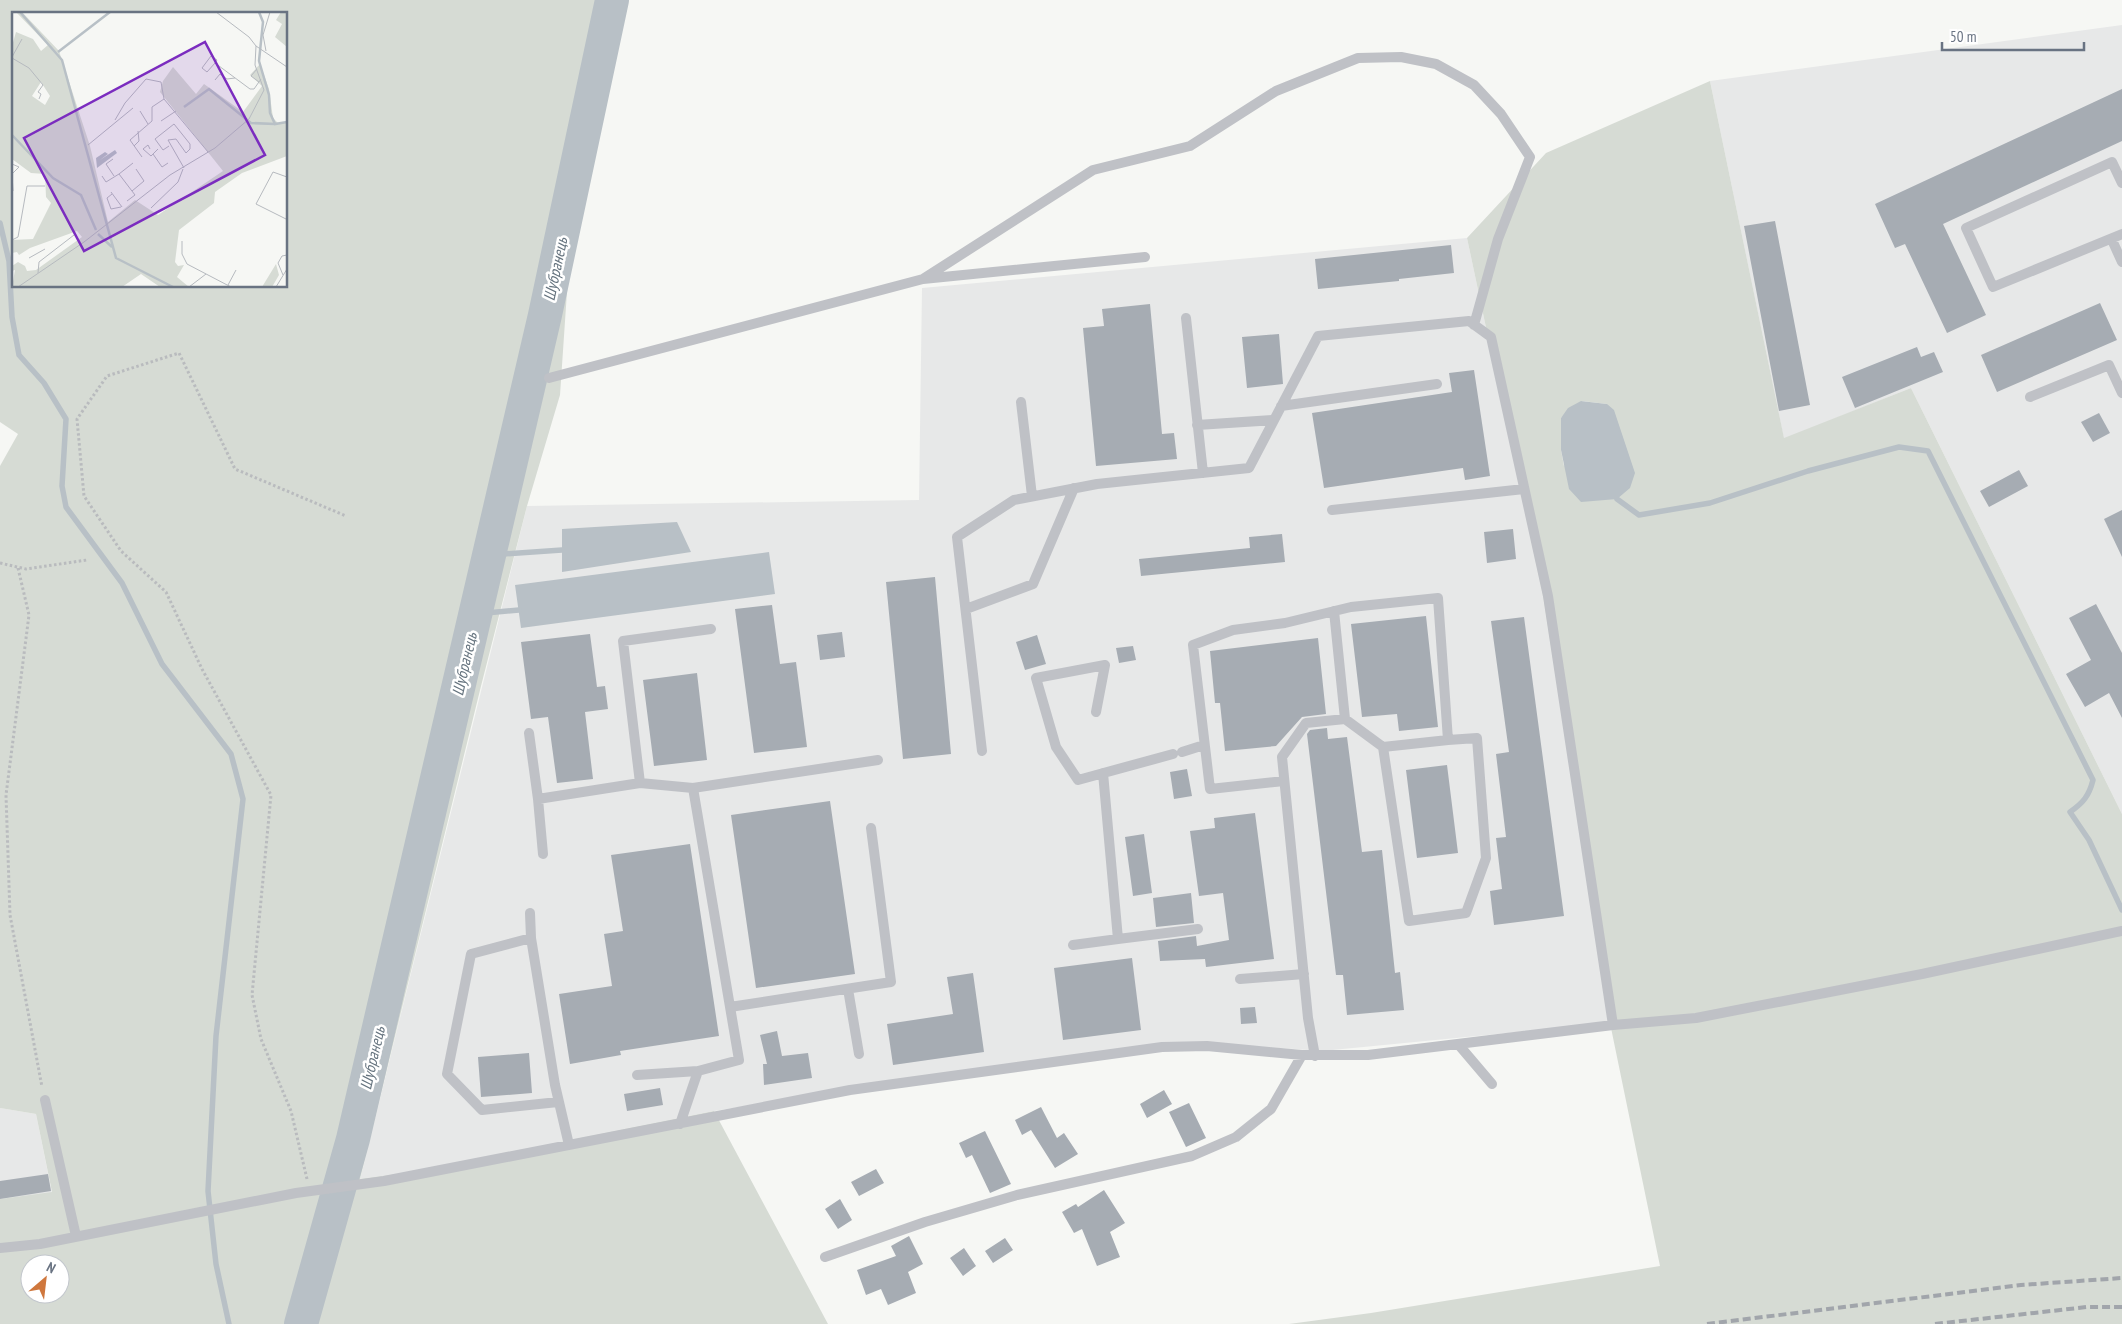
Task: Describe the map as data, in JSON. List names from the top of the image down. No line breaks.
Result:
{"water":["Шубранець"],"scale_bar":"50 m","north":"top right"}
